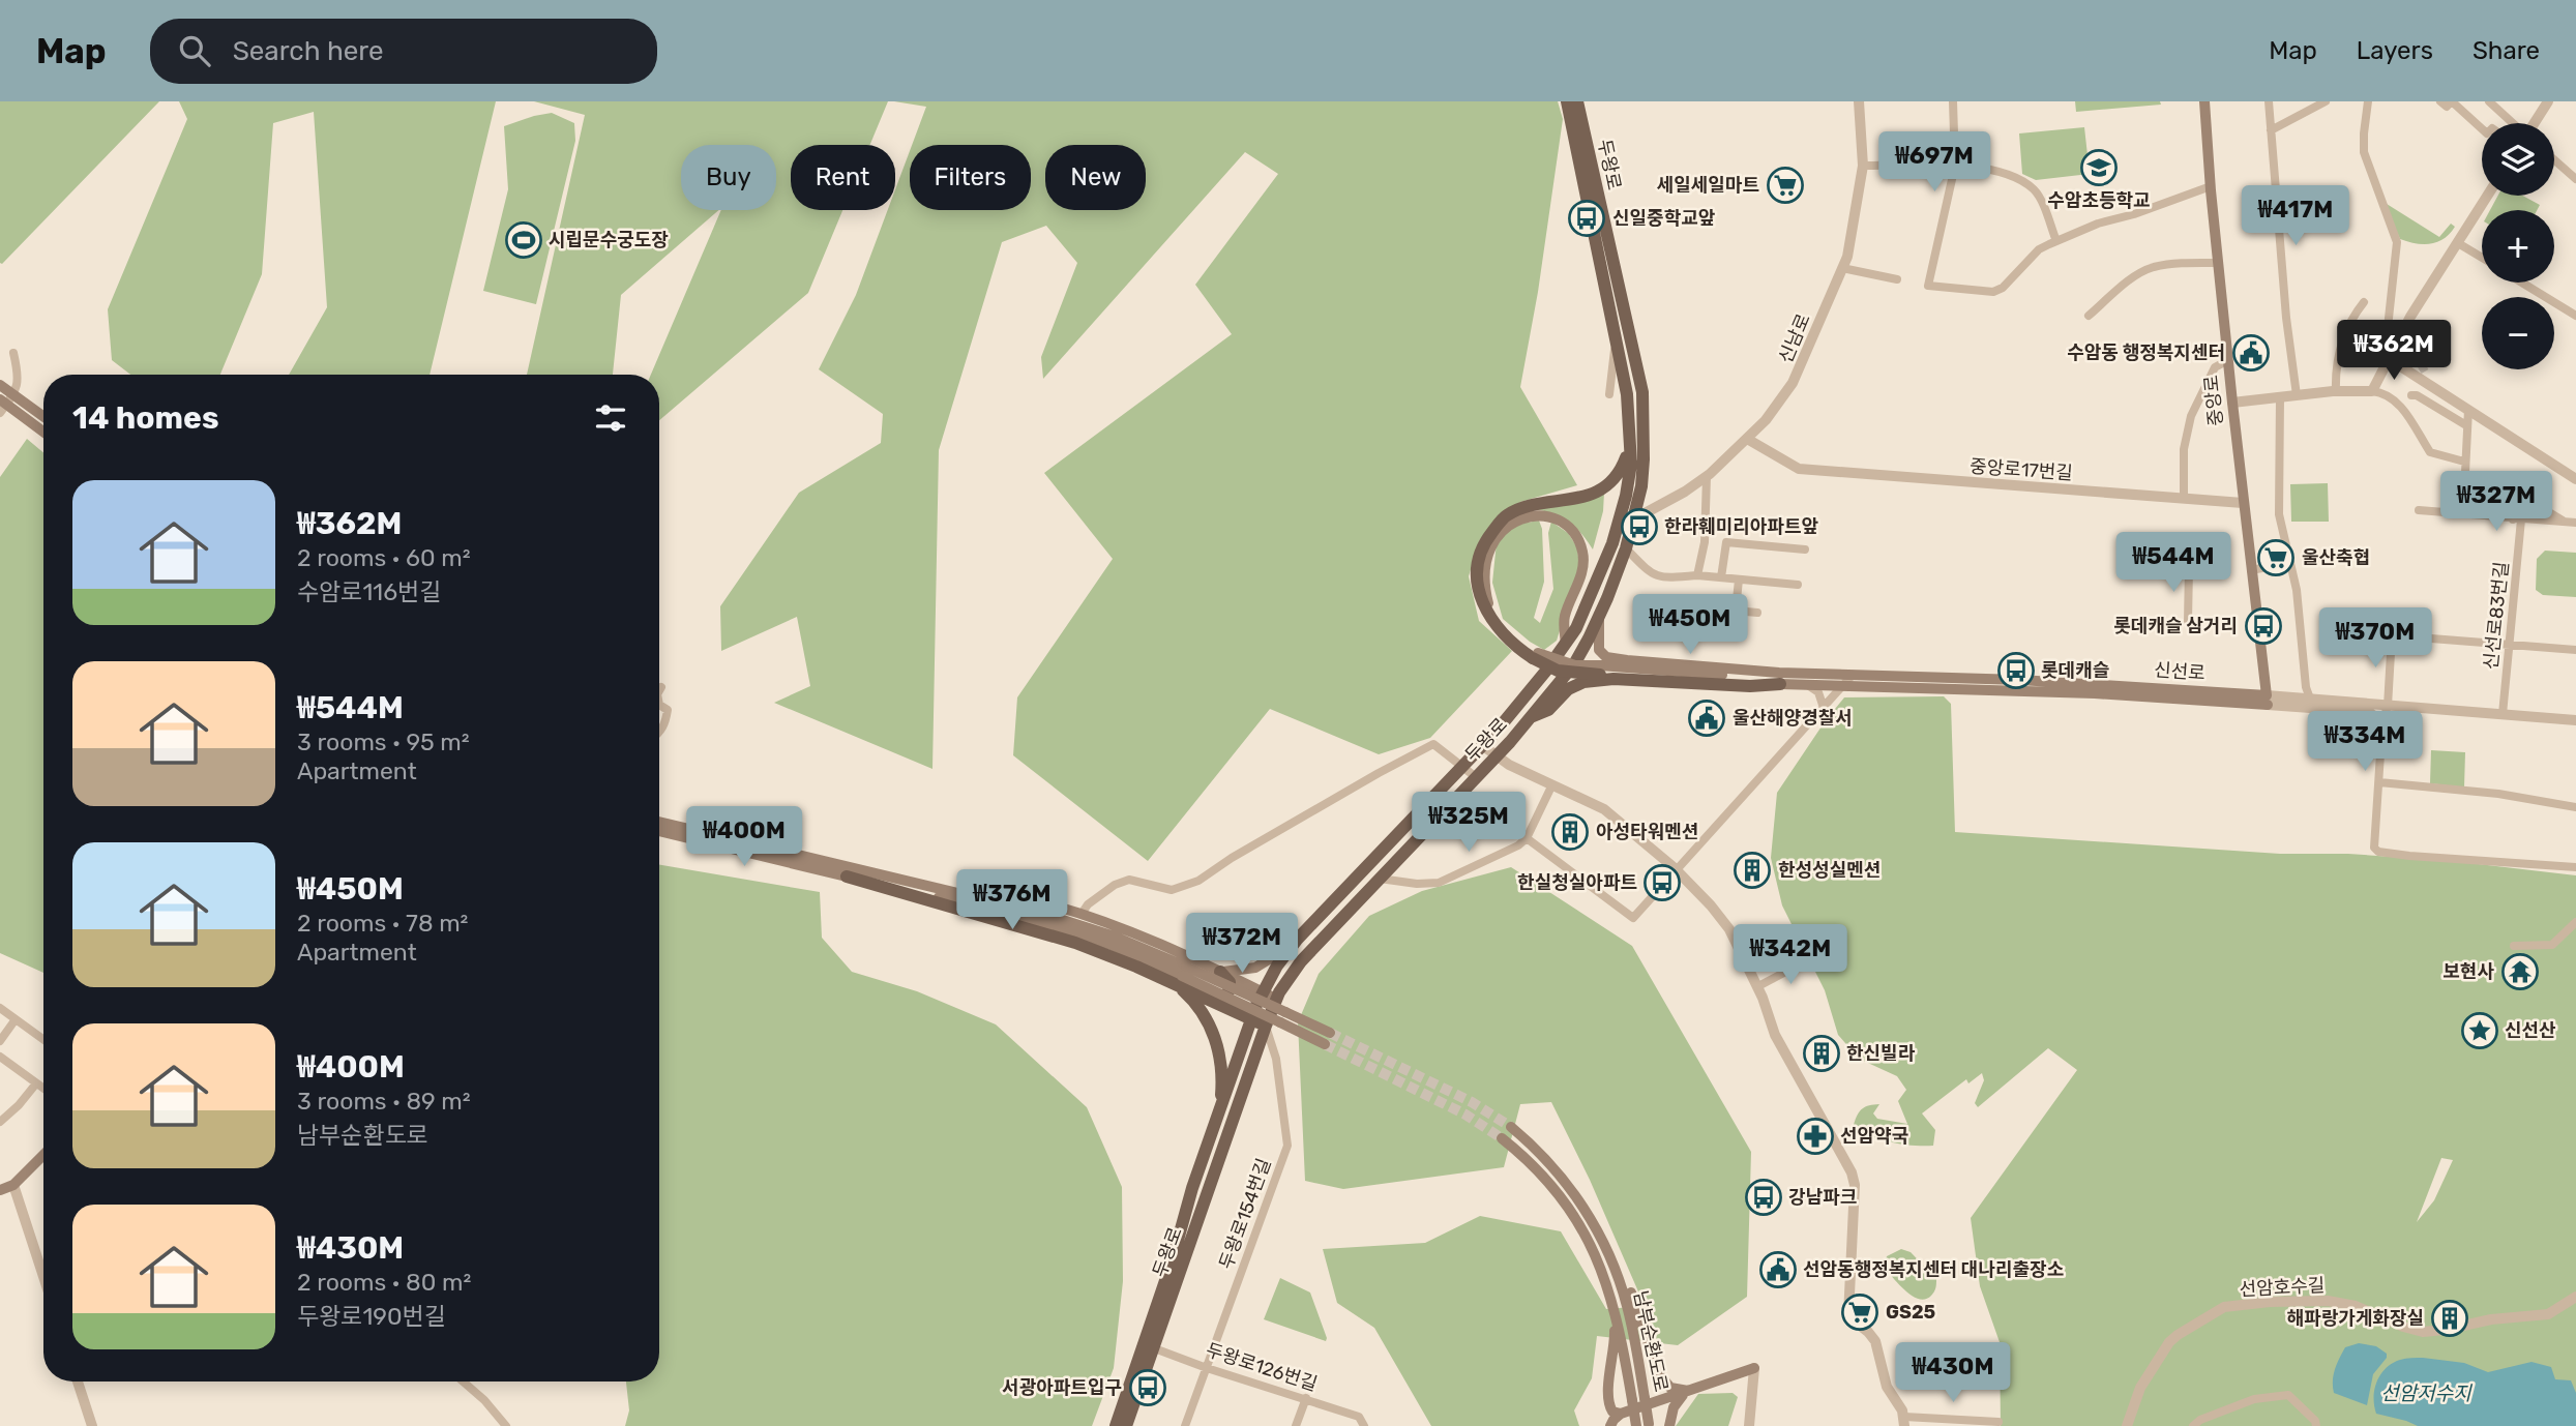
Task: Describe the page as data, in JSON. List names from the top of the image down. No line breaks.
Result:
{"streets":{"main road":["두왕로","중앙로","신선로","남부순환도로"],"street":["신남로","중앙로17번길","신선로83번길","두왕로154번길","선암호수길","두왕로126번길"]},"crossings":[["두왕로","신남로"],["두왕로","두왕로154번길"],["두왕로","두왕로126번길"],["신남로","중앙로17번길"],["중앙로","중앙로17번길"],["중앙로","신선로"],["신선로83번길","신선로"],["두왕로154번길","두왕로126번길"]],"water":["선암저수지"],"places":{"school or university":["수암초등학교"],"supermarket":["세일세일마트","울산축협","GS25"],"bus stop":["신일중학교앞","한라훼미리아파트앞","롯데캐슬 삼거리","롯데캐슬","한실청실아파트","강남파크","서광아파트입구"],"sports":["시립문수궁도장"],"public building":["수암동 행정복지센터","울산해양경찰서","선암동행정복지센터 대나리출장소"],"building":["아성타워멘션","한성성실멘션","한신빌라","해파랑가게화장실"],"temple":["보현사"],"place":["신선산"],"pharmacy":["선암약국"]},"page":{"header":"Map","search":"Search here","nav":["Map","Layers","Share"],"map_buttons":["+","−"],"price":["₩697M","₩417M","₩362M","₩327M","₩544M","₩450M","₩370M","₩334M","₩325M","₩400M","₩376M","₩372M","₩342M","₩430M"],"chip":["Buy","Rent","Filters","New"],"heading":"14 homes","list":[{"name":"₩362M","note":"2 rooms · 60 m² · 수암로116번길"},{"name":"₩544M","note":"3 rooms · 95 m² · Apartment"},{"name":"₩450M","note":"2 rooms · 78 m² · Apartment"},{"name":"₩400M","note":"3 rooms · 89 m² · 남부순환도로"},{"name":"₩430M","note":"2 rooms · 80 m² · 두왕로190번길"}]}}
